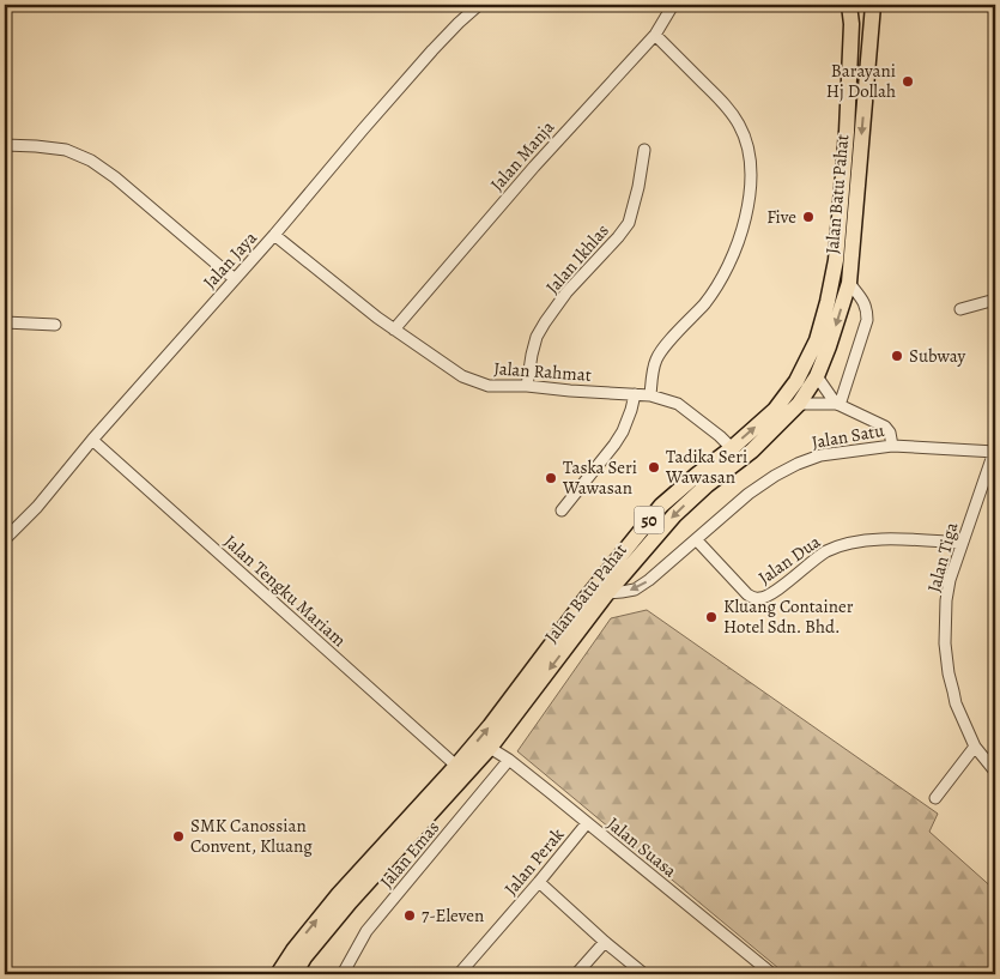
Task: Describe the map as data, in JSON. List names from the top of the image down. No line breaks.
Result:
{"streets":{"highway":["Jalan Batu Pahat","50"],"street":["Jalan Manja","Jalan Ikhlas","Jalan Jaya","Jalan Rahmat","Jalan Satu","Jalan Tiga","Jalan Dua","Jalan Tengku Mariam","Jalan Suasa","Jalan Emas","Jalan Perak"]},"crossings":[["Jalan Manja","Jalan Rahmat"],["Jalan Batu Pahat","Jalan Rahmat"],["Jalan Batu Pahat","Jalan Satu"],["Jalan Batu Pahat","Jalan Tengku Mariam"],["Jalan Batu Pahat","Jalan Suasa"],["Jalan Ikhlas","Jalan Rahmat"],["Jalan Jaya","Jalan Rahmat"],["Jalan Jaya","Jalan Tengku Mariam"],["Jalan Satu","Jalan Tiga"],["Jalan Satu","Jalan Dua"],["Jalan Tiga","Jalan Dua"],["Jalan Suasa","Jalan Emas"],["Jalan Suasa","Jalan Perak"]],"places":["Barayani Hj Dollah","Five","Subway","Tadika Seri Wawasan","Taska Seri Wawasan","Kluang Container Hotel Sdn. Bhd.","SMK Canossian Convent, Kluang","7-Eleven"]}
